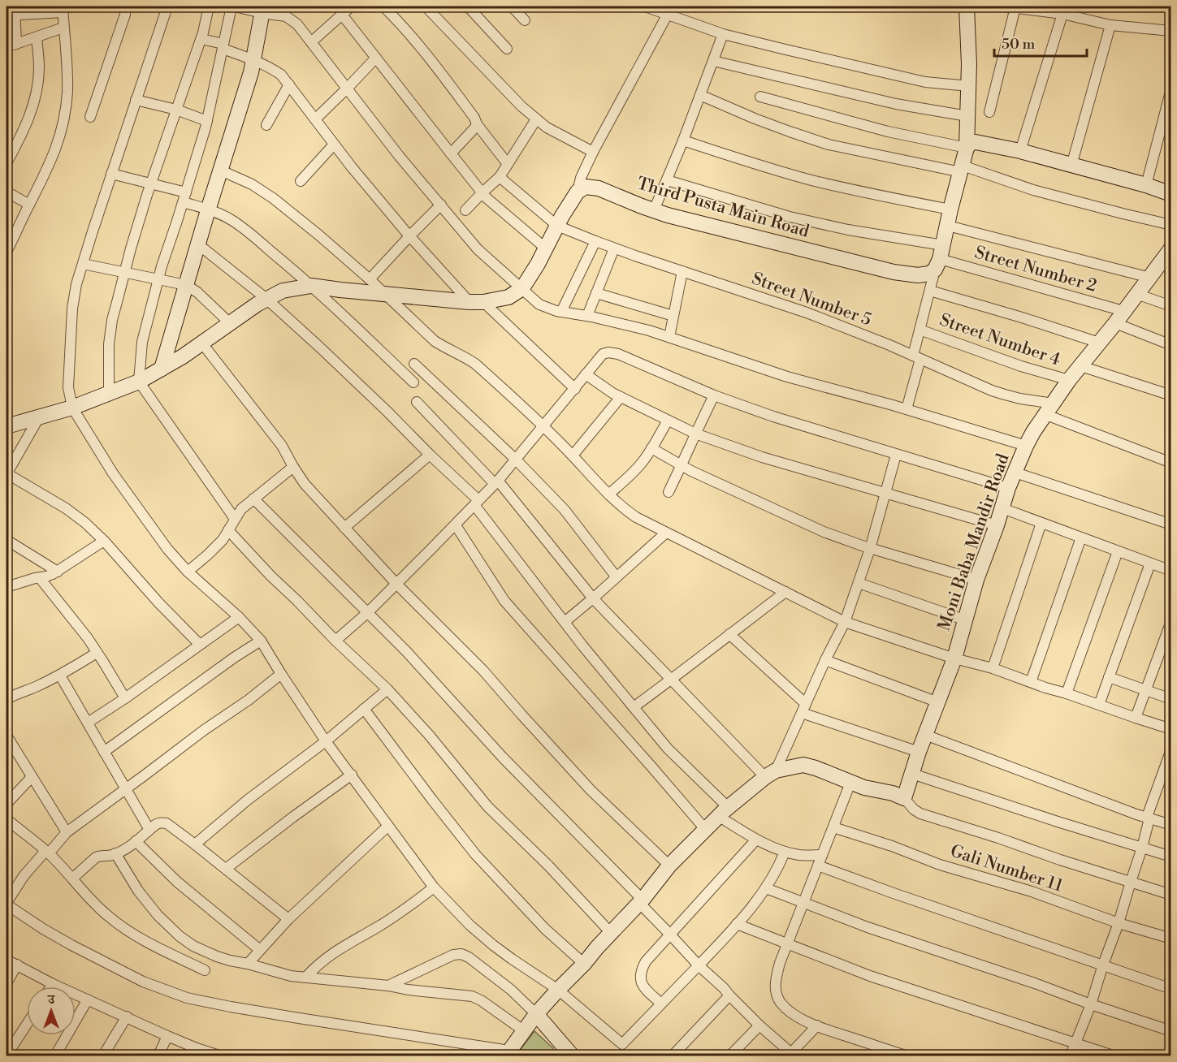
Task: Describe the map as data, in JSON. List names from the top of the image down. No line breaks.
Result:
{"streets":{"street":["Third Pusta Main Road","Street Number 2","Street Number 5","Street Number 4","Moni Baba Mandir Road","Gali Number 11"]},"crossings":[["Third Pusta Main Road","Street Number 2"],["Street Number 2","Moni Baba Mandir Road"],["Street Number 5","Moni Baba Mandir Road"],["Street Number 4","Moni Baba Mandir Road"]],"scale_bar":"50 m","north":"top"}
